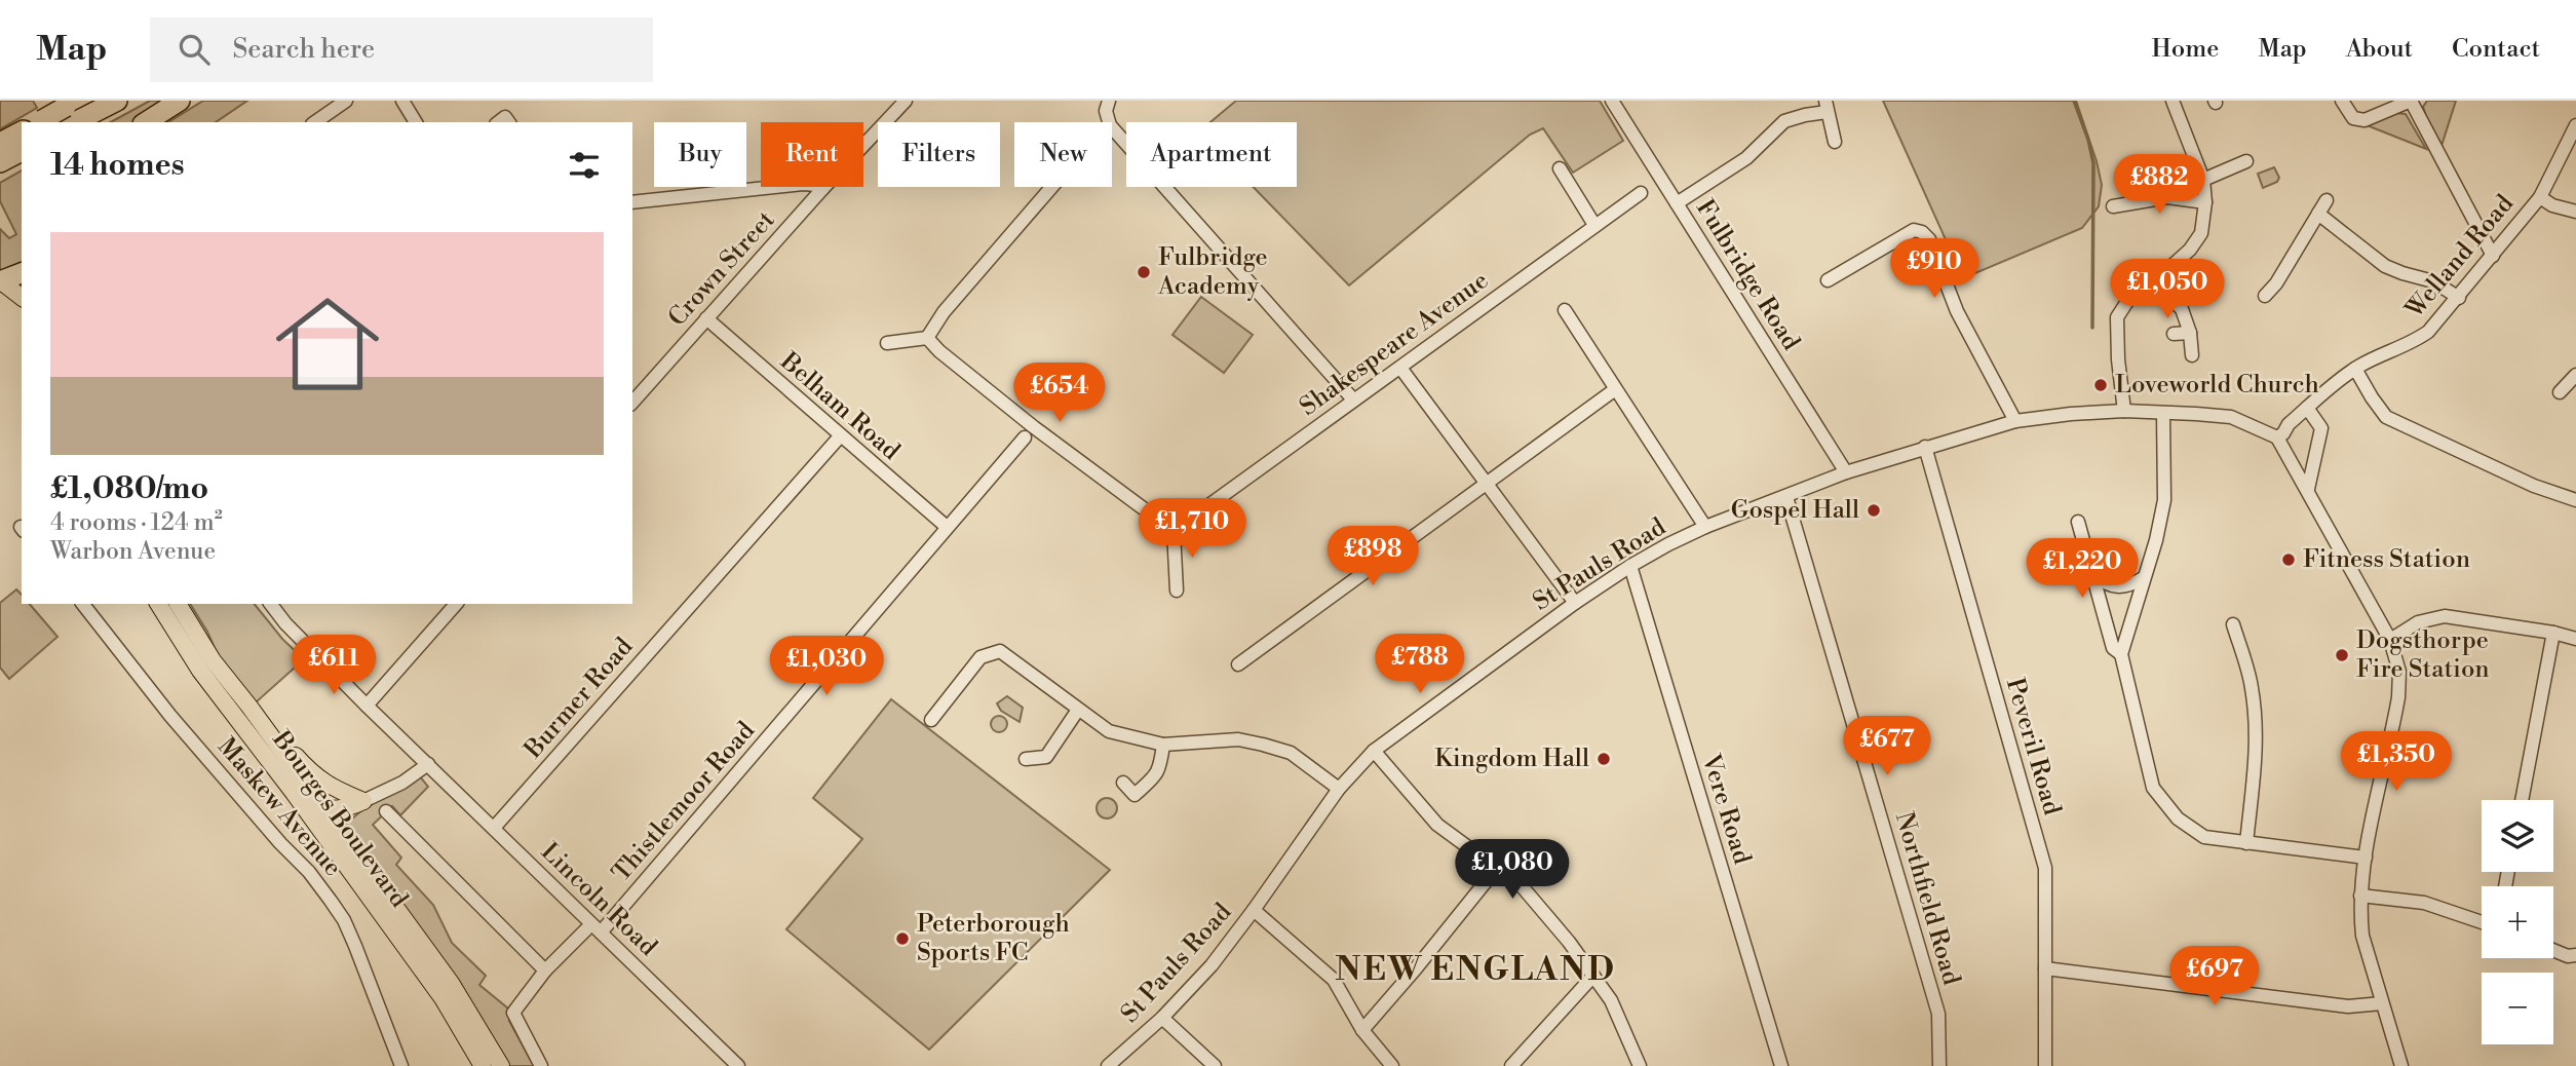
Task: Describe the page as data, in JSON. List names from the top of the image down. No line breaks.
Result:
{"streets":{"main road":["Bourges Boulevard"],"street":["Welland Road","Crown Street","Fulbridge Road","Shakespeare Avenue","Belham Road","St Pauls Road","Burmer Road","Peveril Road","Thistlemoor Road","Maskew Avenue","Vere Road","Northfield Road","Lincoln Road"]},"crossings":[["Welland Road","St Pauls Road"],["Crown Street","Belham Road"],["Fulbridge Road","St Pauls Road"],["Belham Road","Burmer Road"],["Belham Road","Thistlemoor Road"],["St Pauls Road","Peveril Road"],["St Pauls Road","Vere Road"],["St Pauls Road","Northfield Road"],["Burmer Road","Lincoln Road"],["Thistlemoor Road","Lincoln Road"]],"districts":["NEW ENGLAND"],"places":["Fulbridge Academy","Loveworld Church","Gospel Hall","Fitness Station","Dogsthorpe Fire Station","Kingdom Hall","Peterborough Sports FC"],"page":{"header":"Map","search":"Search here","nav":["Home","Map","About","Contact"],"chip":["Buy","Rent","Filters","New","Apartment"],"heading":"14 homes","price":["£882","£910","£1,050","£654","£1,710","£898","£1,220","£788","£611","£1,030","£677","£1,350","£1,080","£697"],"list":[{"name":"£1,080/mo","note":"4 rooms · 124 m² · Warbon Avenue"}],"map_buttons":["+","−"]}}
